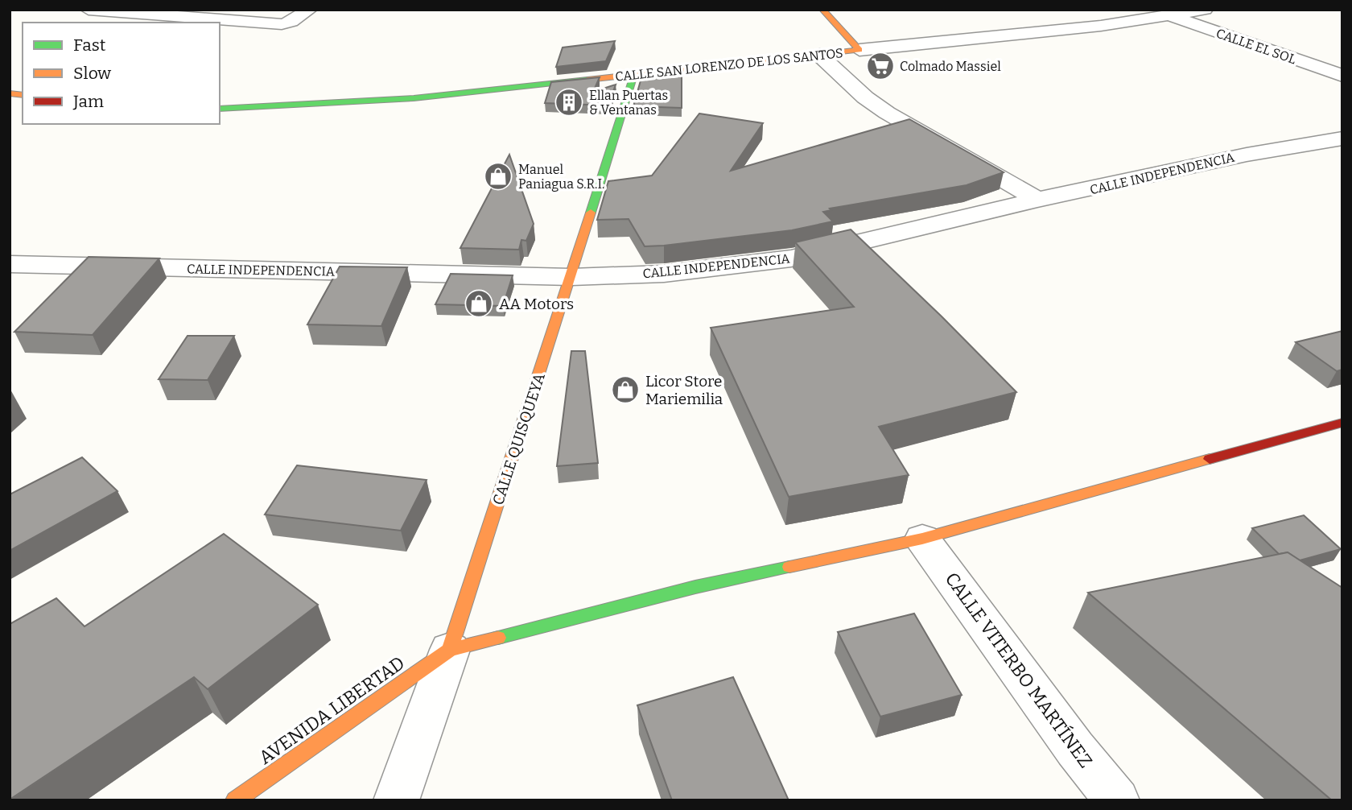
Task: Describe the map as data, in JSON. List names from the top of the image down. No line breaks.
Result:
{"streets":{"street":["CALLE EL SOL","CALLE SAN LORENZO DE LOS SANTOS","CALLE INDEPENDENCIA","CALLE QUISQUEYA","CALLE VITERBO MARTÍNEZ","AVENIDA LIBERTAD"]},"crossings":[["CALLE EL SOL","CALLE SAN LORENZO DE LOS SANTOS"],["CALLE SAN LORENZO DE LOS SANTOS","CALLE QUISQUEYA"],["CALLE INDEPENDENCIA","CALLE QUISQUEYA"],["CALLE QUISQUEYA","AVENIDA LIBERTAD"]],"places":{"supermarket":["Colmado Massiel"],"building":["Ellan Puertas & Ventanas"],"shop":["Manuel Paniagua S.R.I.","AA Motors","Licor Store Mariemilia"]},"legend":["Fast","Slow","Jam"]}
